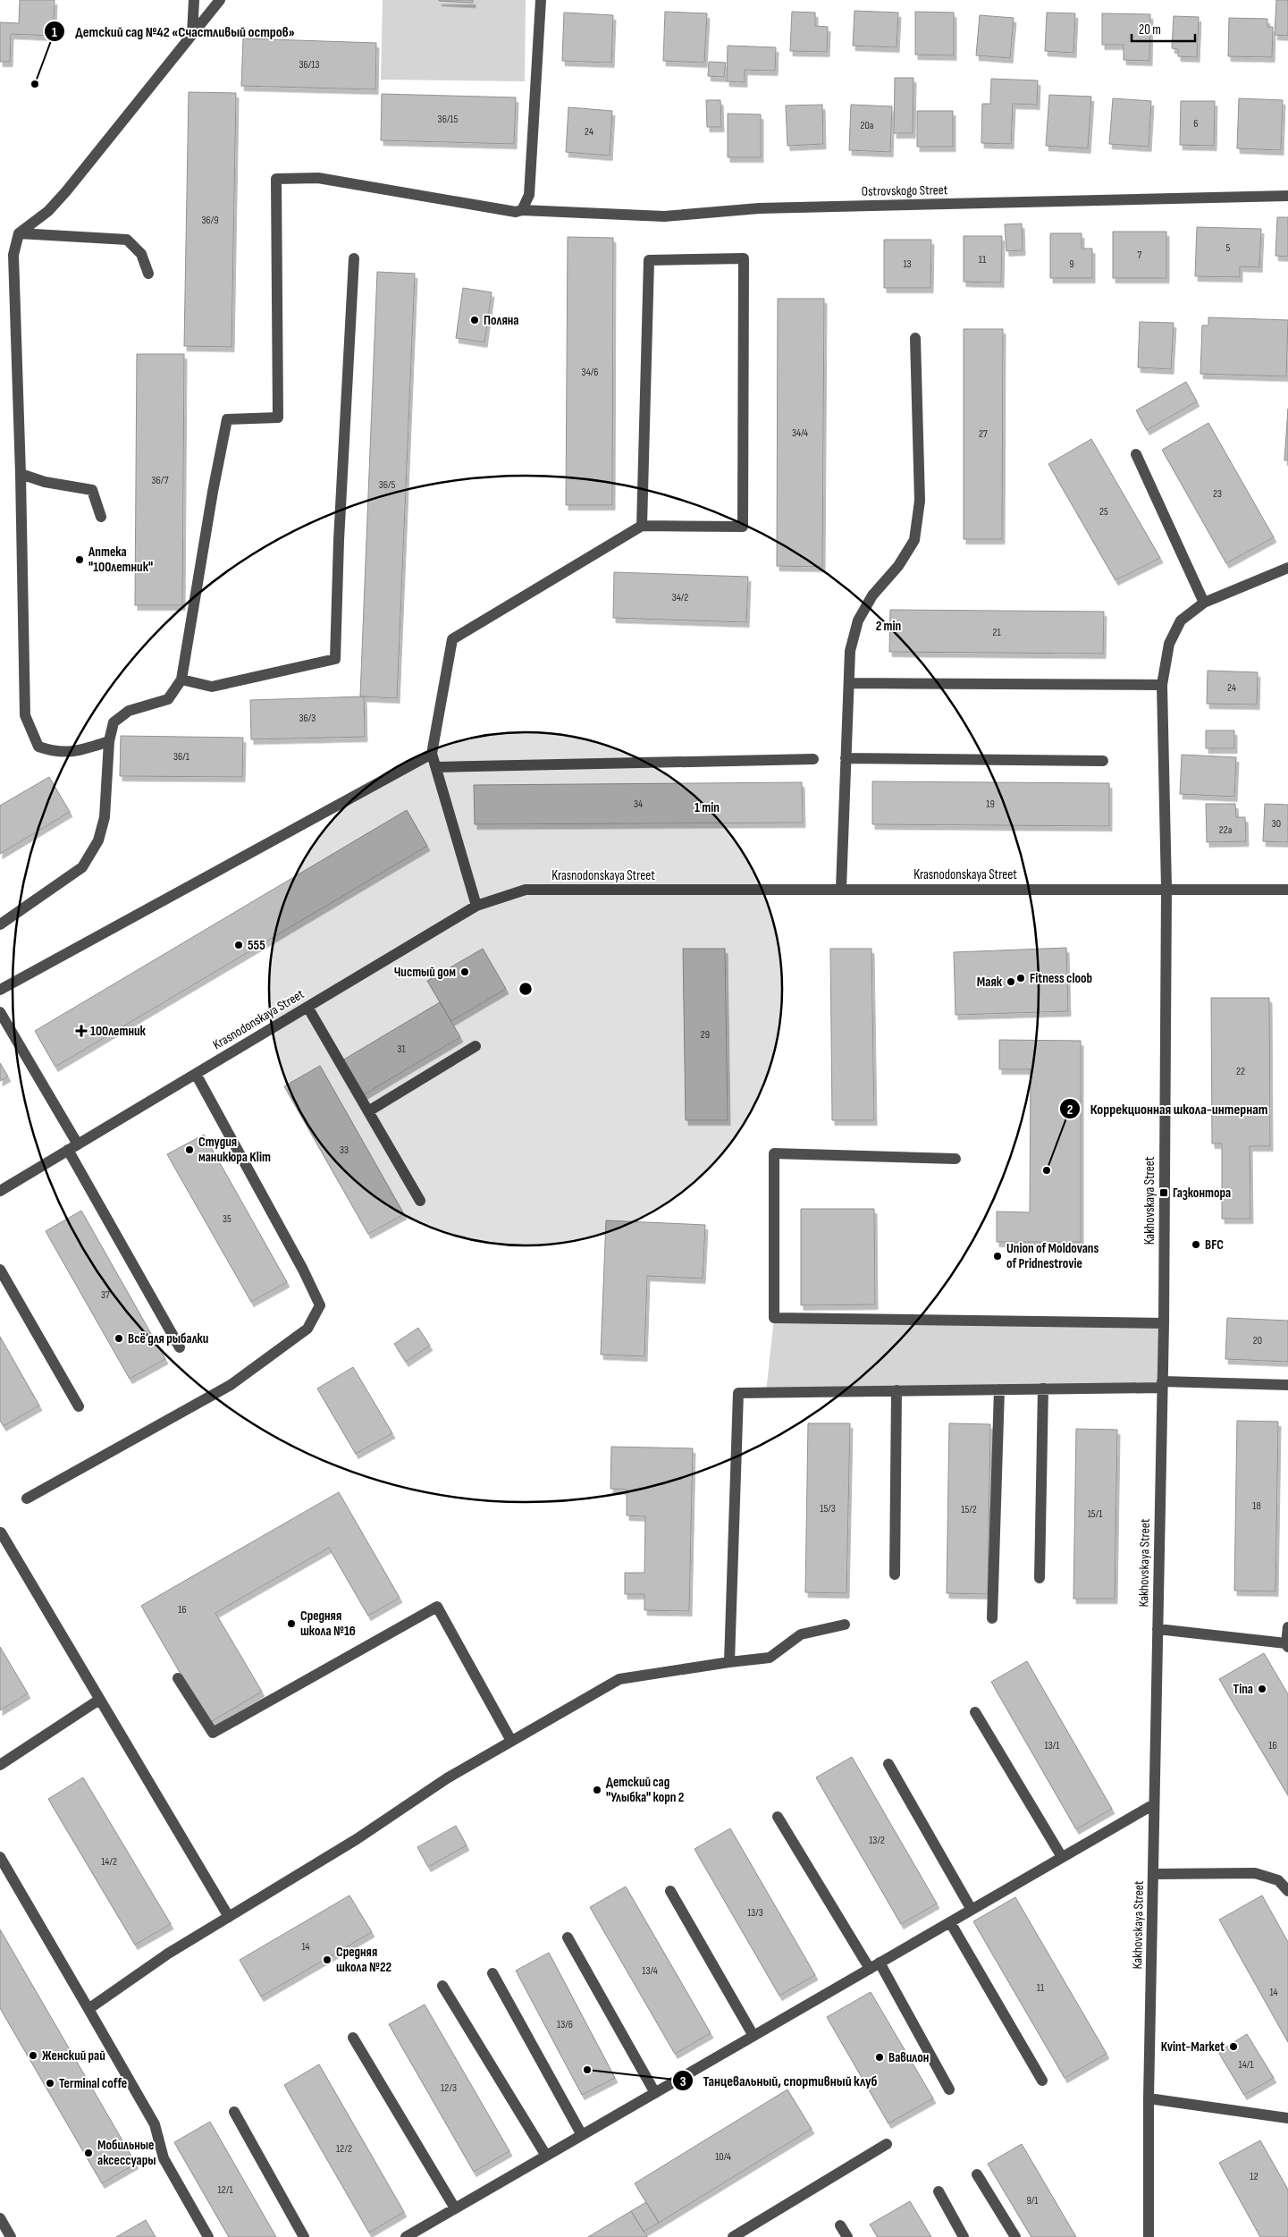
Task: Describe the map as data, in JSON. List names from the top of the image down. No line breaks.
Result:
{"streets":{"street":["Ostrovskogo Street","Krasnodonskaya Street","Kakhovskaya Street"]},"crossings":[["Krasnodonskaya Street","Kakhovskaya Street"]],"places":{"other":["Детский сад №42 «Счастливый остров»","Поляна","Аптека \"100летник\"","555","Чистый дом","Fitness cloob","Маяк","Студия маникюра Klim","Коррекционная школа-интернат","BFC","Union of Moldovans of Pridnestrovie","Всё для рыбалки","Средняя школа №16","Tina","Детский сад \"Улыбка\" корп 2","Средняя школа №22","Kvint-Market","Женский рай","Вавилон","Танцевальный, спортивный клуб","Terminal coffe","Мобильные аксессуары"],"health":["100летник"],"transit":["Газконтора"]},"house_numbers":["36/13","36/15","6","20а","24","36/9","5","7","11","13","9","34/6","34/4","27","36/7","36/5","23","25","34/2","21","24","36/3","36/1","34","19","30","22а","29","31","22","33","35","37","20","18","15/3","15/2","15/1","16","13/1","16","13/2","14/2","13/3","14","13/4","11","14","13/6","14/1","12/3","12/2","10/4","12","12/1","9/1"],"scale_bar":"20 m","rings":["2 min","1 min"]}
